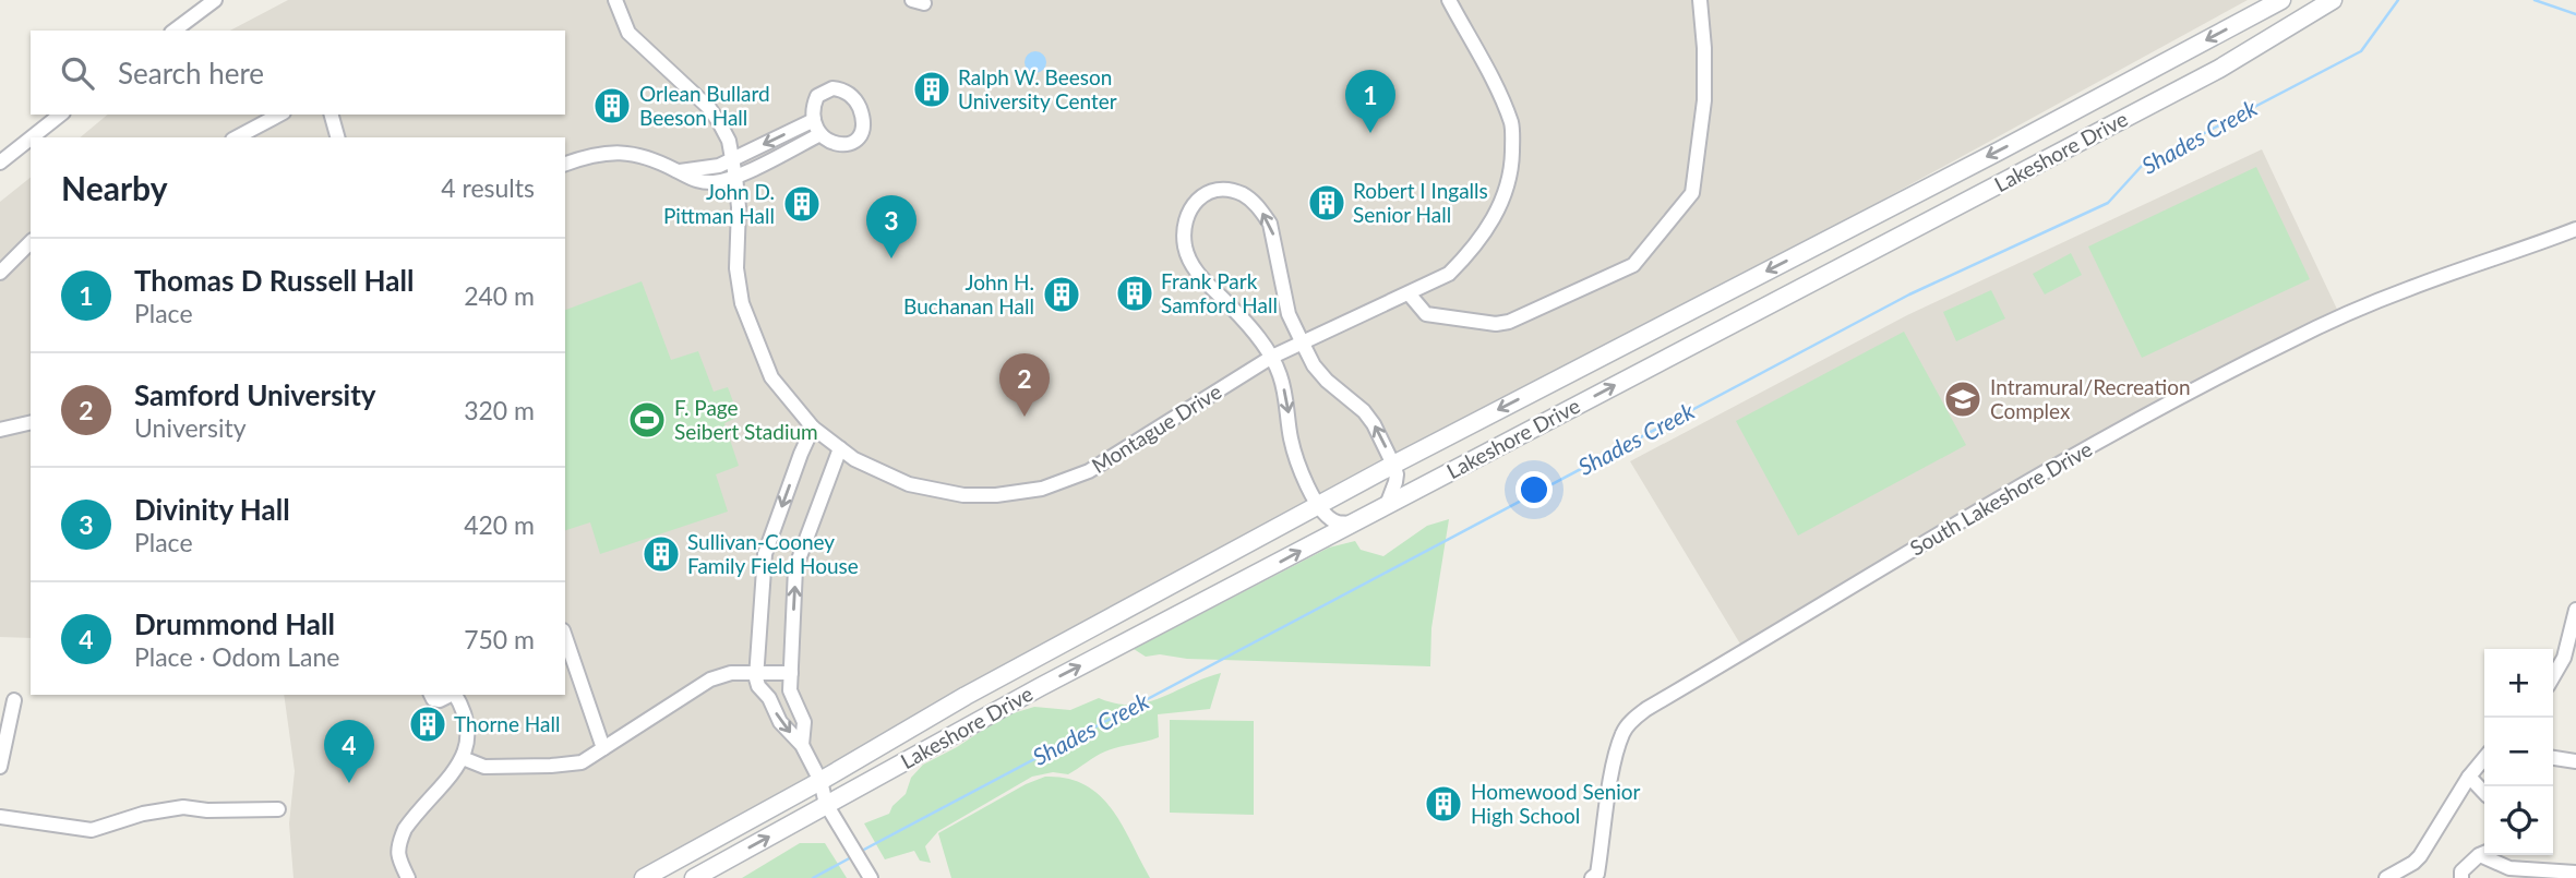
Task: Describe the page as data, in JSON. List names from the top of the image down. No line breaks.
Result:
{"streets":{"main road":["Lakeshore Drive"],"street":["Montague Drive","South Lakeshore Drive"]},"water":["Shades Creek"],"places":{"building":["Ralph W. Beeson University Center","Orlean Bullard Beeson Hall","Robert I Ingalls Senior Hall","John D. Pittman Hall","Frank Park Samford Hall","John H. Buchanan Hall","Sullivan-Cooney Family Field House","Thorne Hall","Homewood Senior High School"],"school or university":["Intramural/Recreation Complex"],"sports":["F. Page Seibert Stadium"]},"page":{"search":"Search here","pins":["1","3","2","4"],"heading":["Nearby","4 results"],"list":[{"mark":"1","name":"Thomas D Russell Hall","note":"Place","value":"240 m"},{"mark":"2","name":"Samford University","note":"University","value":"320 m"},{"mark":"3","name":"Divinity Hall","note":"Place","value":"420 m"},{"mark":"4","name":"Drummond Hall","note":"Place · Odom Lane","value":"750 m"}],"map_buttons":["+","−"]}}
